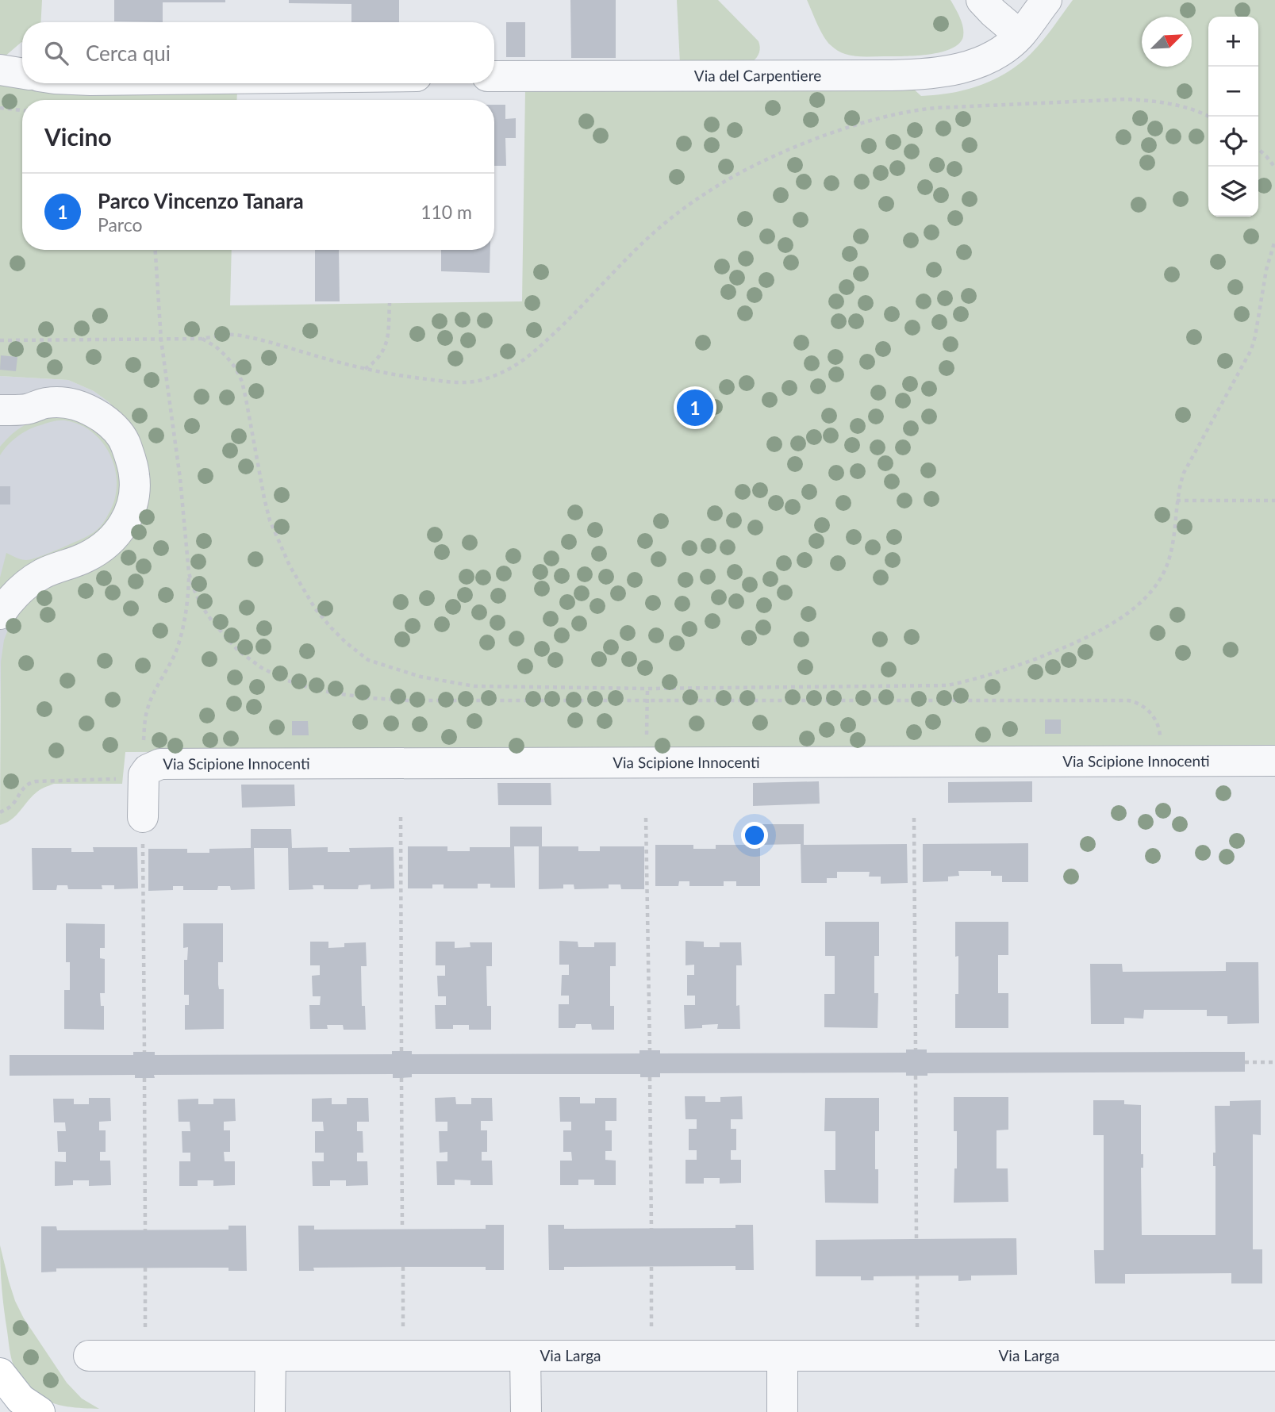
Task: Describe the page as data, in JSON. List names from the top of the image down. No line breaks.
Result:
{"streets":{"street":["Via del Carpentiere","Via Scipione Innocenti","Via Larga"]},"north":"top right","page":{"map_buttons":["+","−"],"search":"Cerca qui","heading":"Vicino","list":[{"mark":"1","name":"Parco Vincenzo Tanara","note":"Parco","value":"110 m"}],"pins":"1"}}
